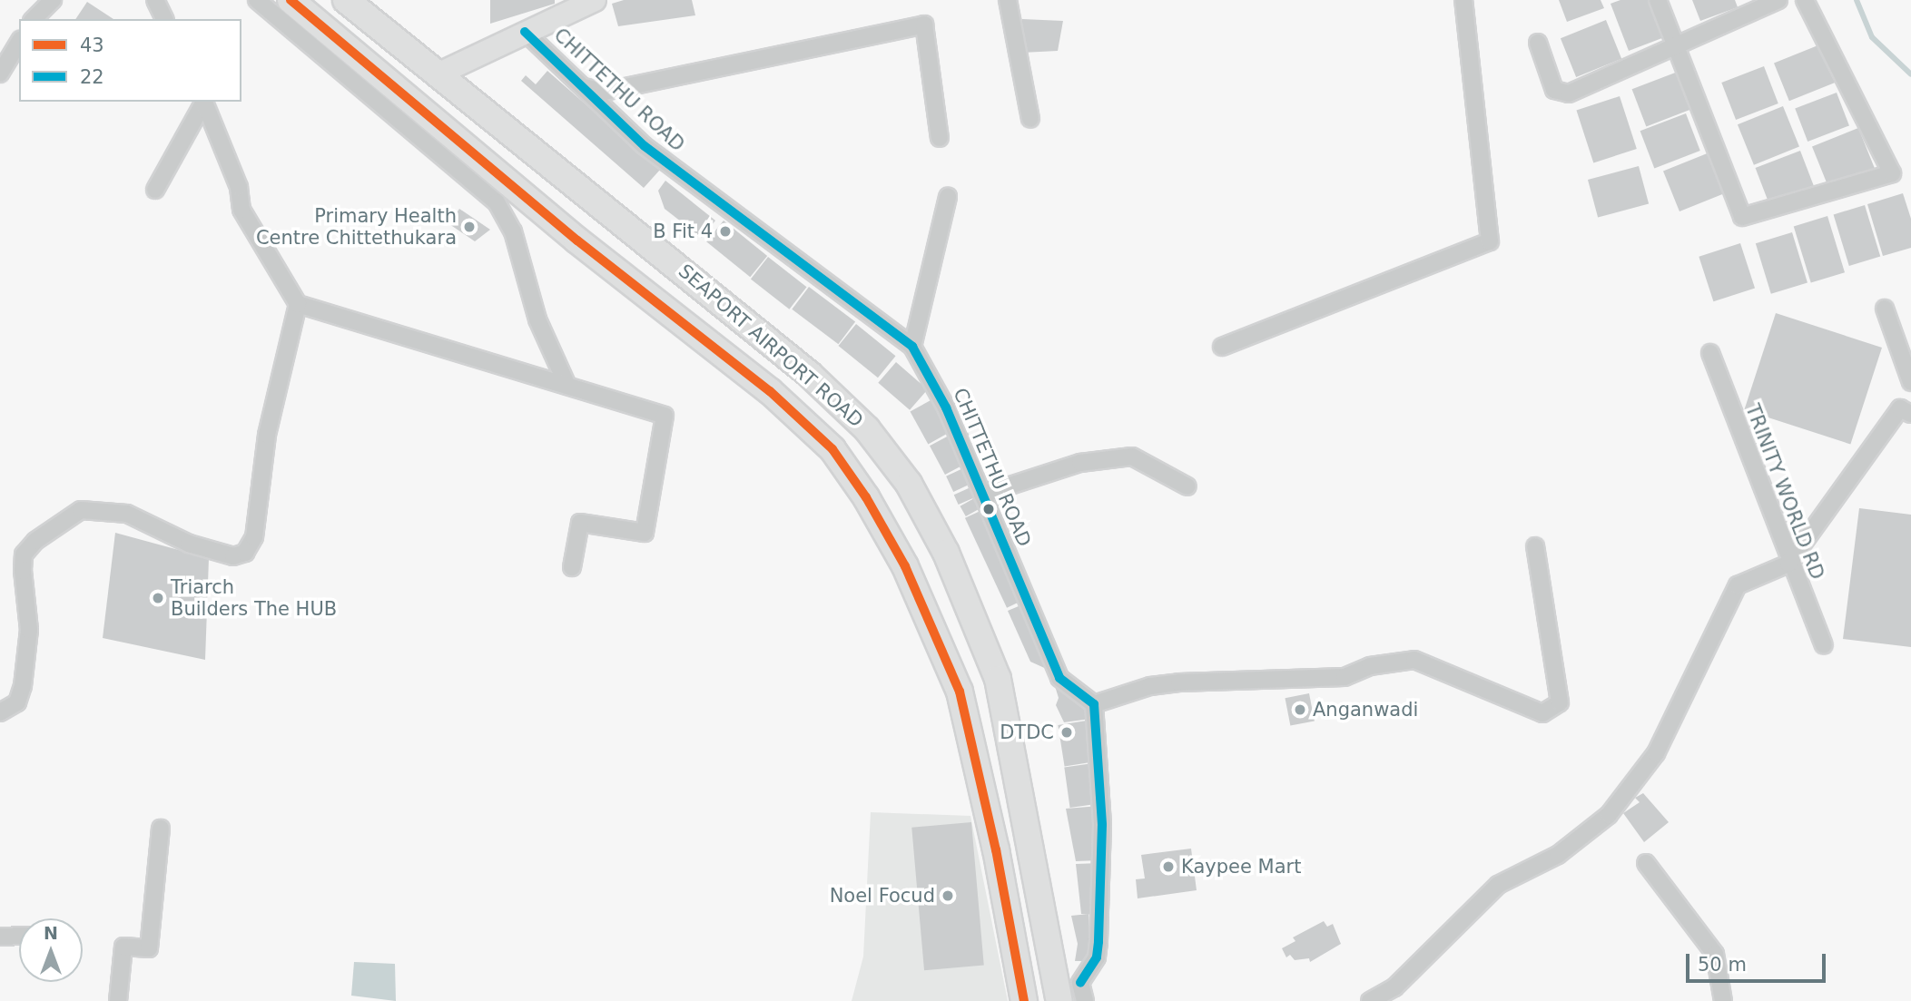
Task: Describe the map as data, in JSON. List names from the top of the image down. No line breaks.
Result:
{"streets":{"main road":["SEAPORT AIRPORT ROAD"],"street":["CHITTETHU ROAD","TRINITY WORLD RD"]},"places":["Primary Health Centre Chittethukara","B Fit 4","Triarch Builders The HUB","Anganwadi","DTDC","Kaypee Mart","Noel Focud"],"lines":["transit line 43","transit line 22"],"legend":["43","22"],"scale_bar":"50 m","north":"top"}
